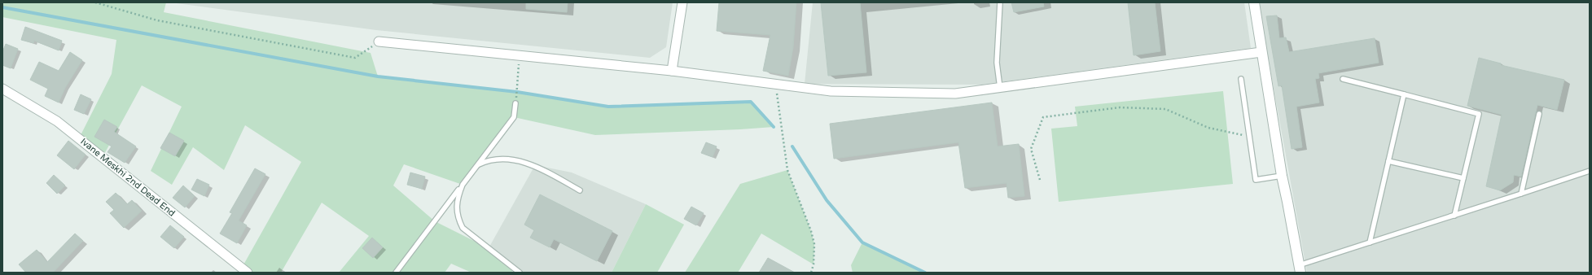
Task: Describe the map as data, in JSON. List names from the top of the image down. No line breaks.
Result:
{"streets":{"street":["Ivane Meskhi 2nd Dead End"]}}
